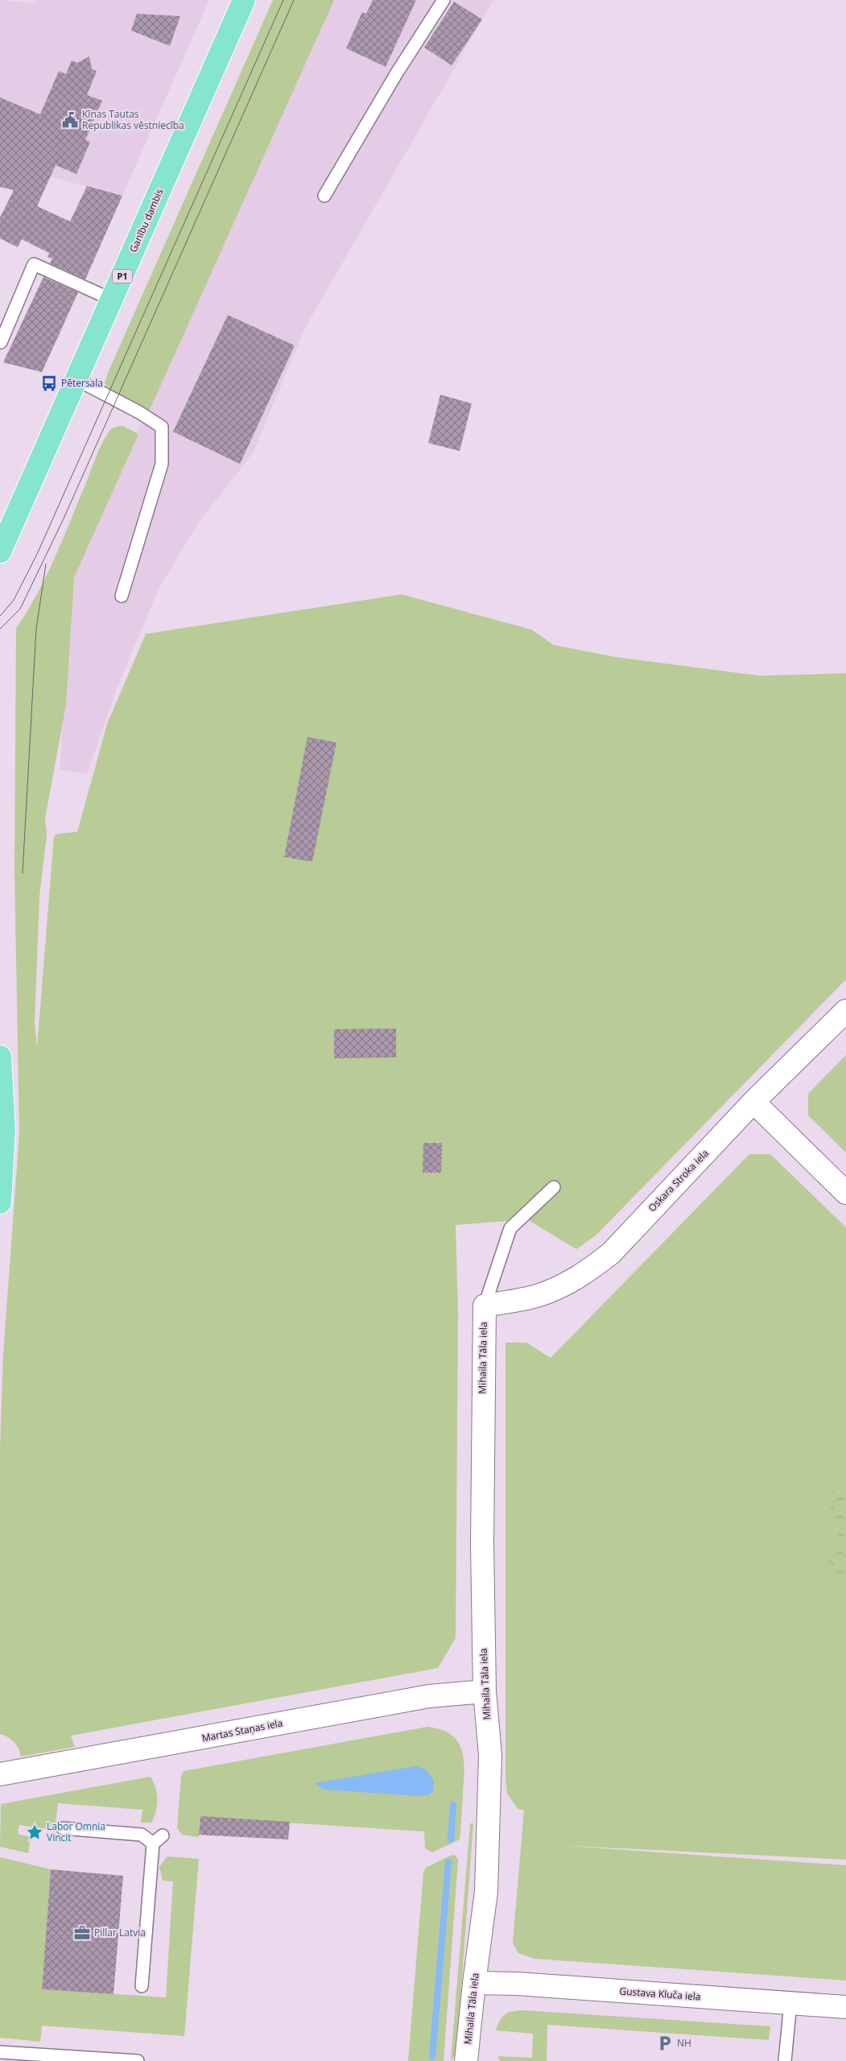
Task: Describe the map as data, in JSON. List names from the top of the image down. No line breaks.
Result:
{"streets":{"main road":["Ganību dambis","P1"],"street":["Oskara Stroka iela","Mihaila Tāla iela","Martas Staņas iela","Gustava Kluča iela"]},"crossings":[["Oskara Stroka iela","Mihaila Tāla iela"],["Mihaila Tāla iela","Martas Staņas iela"],["Mihaila Tāla iela","Gustava Kluča iela"]],"places":{"public building":["Ķīnas Tautas Republikas vēstniecība"],"bus stop":["Pētersala"],"place":["Labor Omnia Vincit"],"office":["Pillar Latvia"],"parking":["NH"]}}
